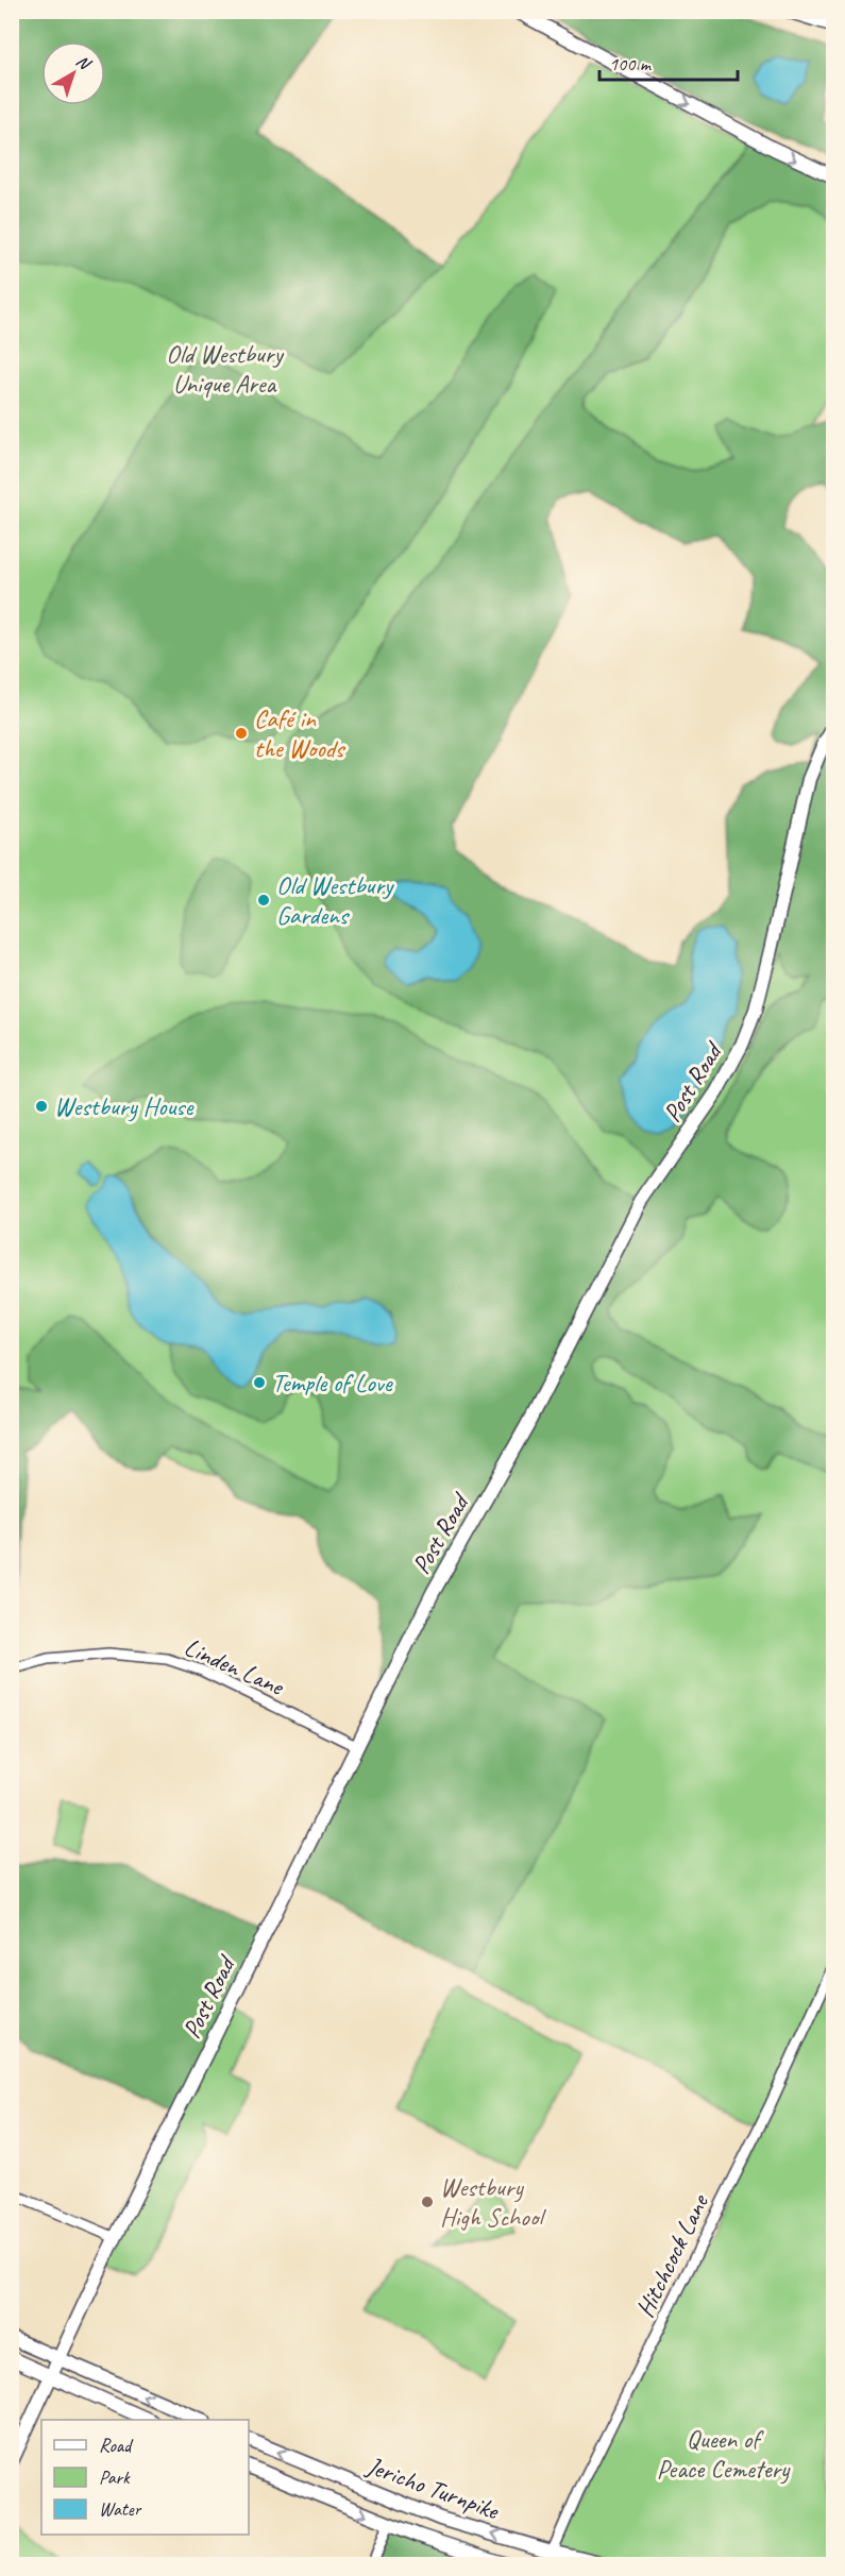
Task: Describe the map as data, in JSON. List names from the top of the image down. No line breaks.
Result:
{"streets":{"main road":["Post Road","Jericho Turnpike"],"street":["Linden Lane","Hitchcock Lane"]},"crossings":[["Post Road","Linden Lane"],["Hitchcock Lane","Jericho Turnpike"]],"parks":["Old Westbury Unique Area","Queen of Peace Cemetery"],"places":["Café in the Woods","Old Westbury Gardens","Westbury House","Temple of Love","Westbury High School"],"legend":["Road","Park","Water"],"scale_bar":"100 m","north":"top right"}
